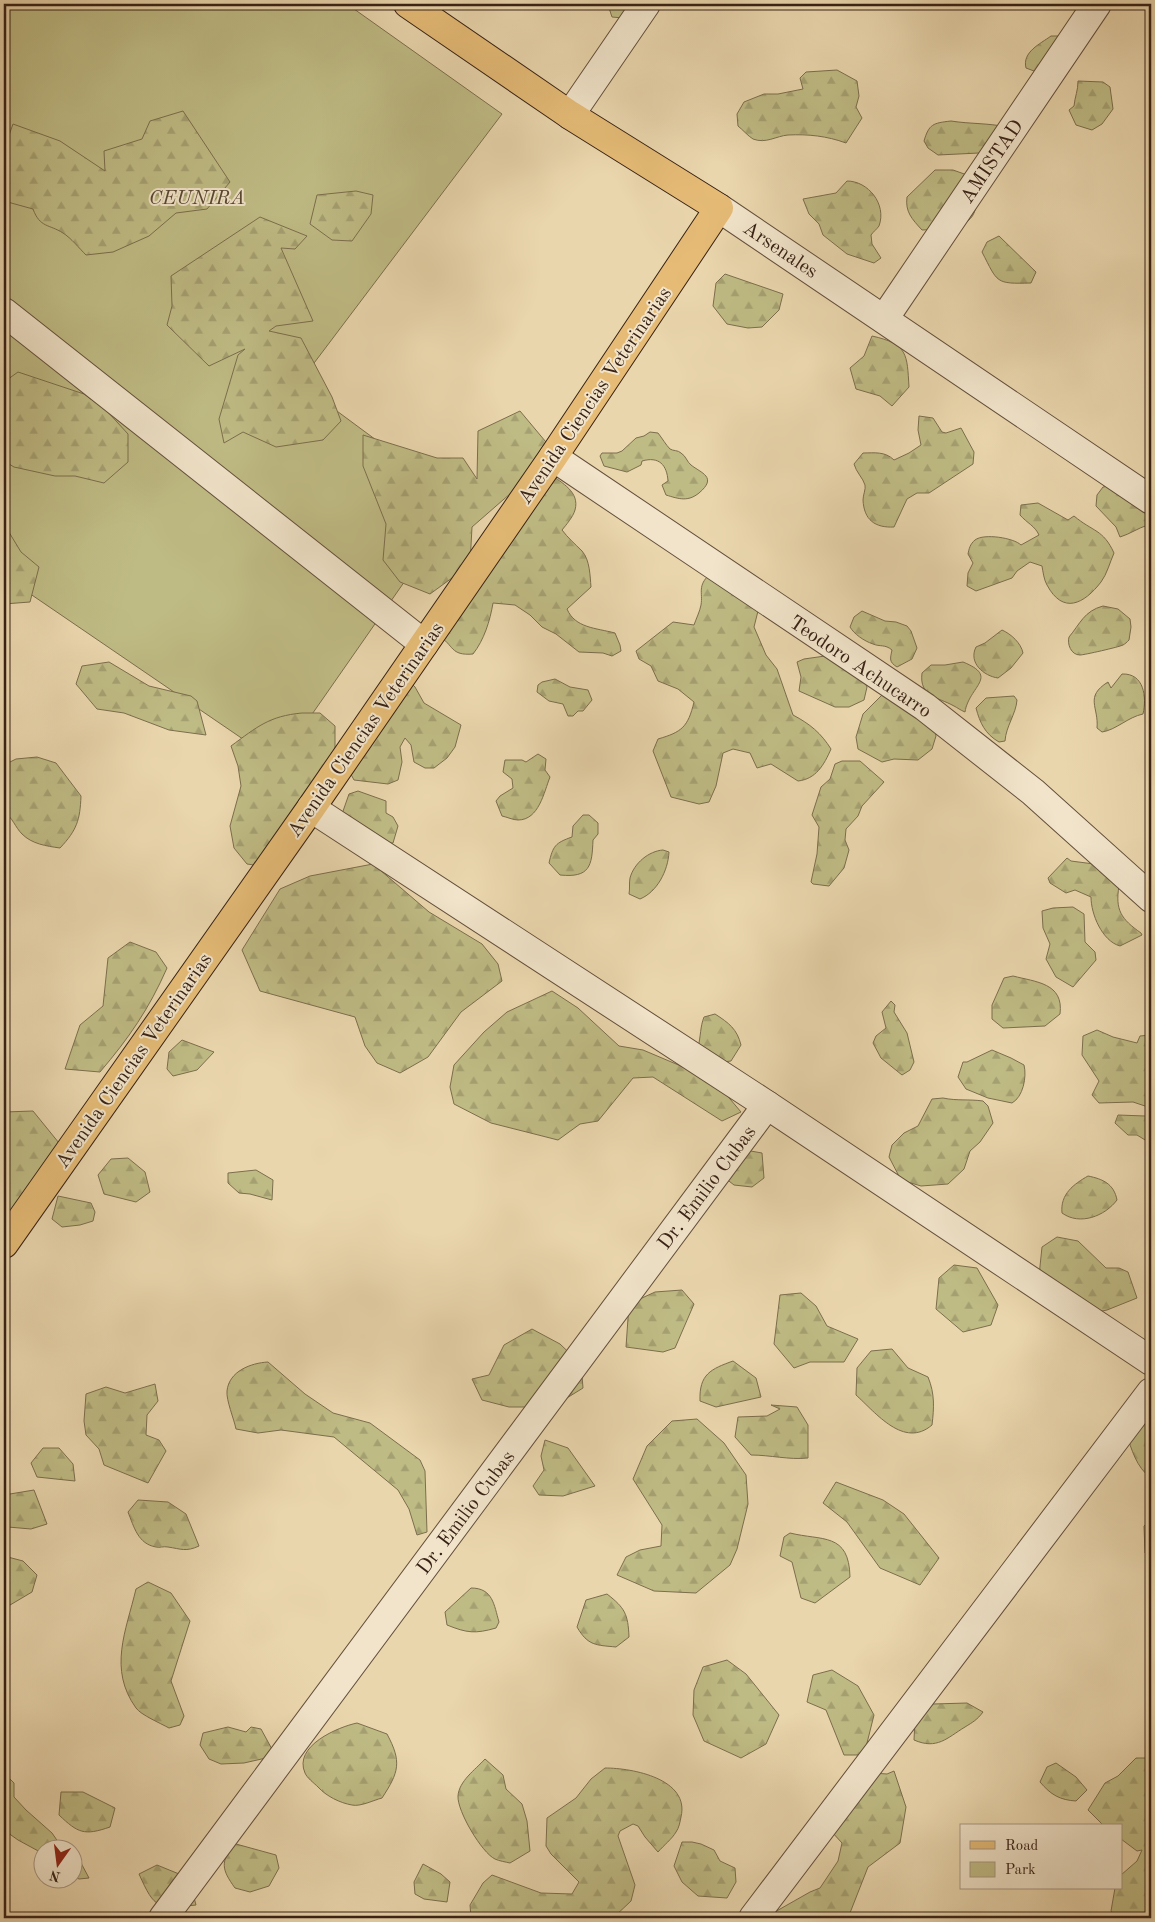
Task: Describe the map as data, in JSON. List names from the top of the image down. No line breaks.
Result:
{"streets":{"main road":["Arsenales","Avenida Ciencias Veterinarias"],"street":["AMISTAD","Teodoro Achucarro","Dr. Emilio Cubas"]},"crossings":[["AMISTAD","Arsenales"],["Arsenales","Avenida Ciencias Veterinarias"],["Avenida Ciencias Veterinarias","Teodoro Achucarro"]],"parks":["CEUNIRA"],"legend":["Road","Park"],"north":"bottom"}
